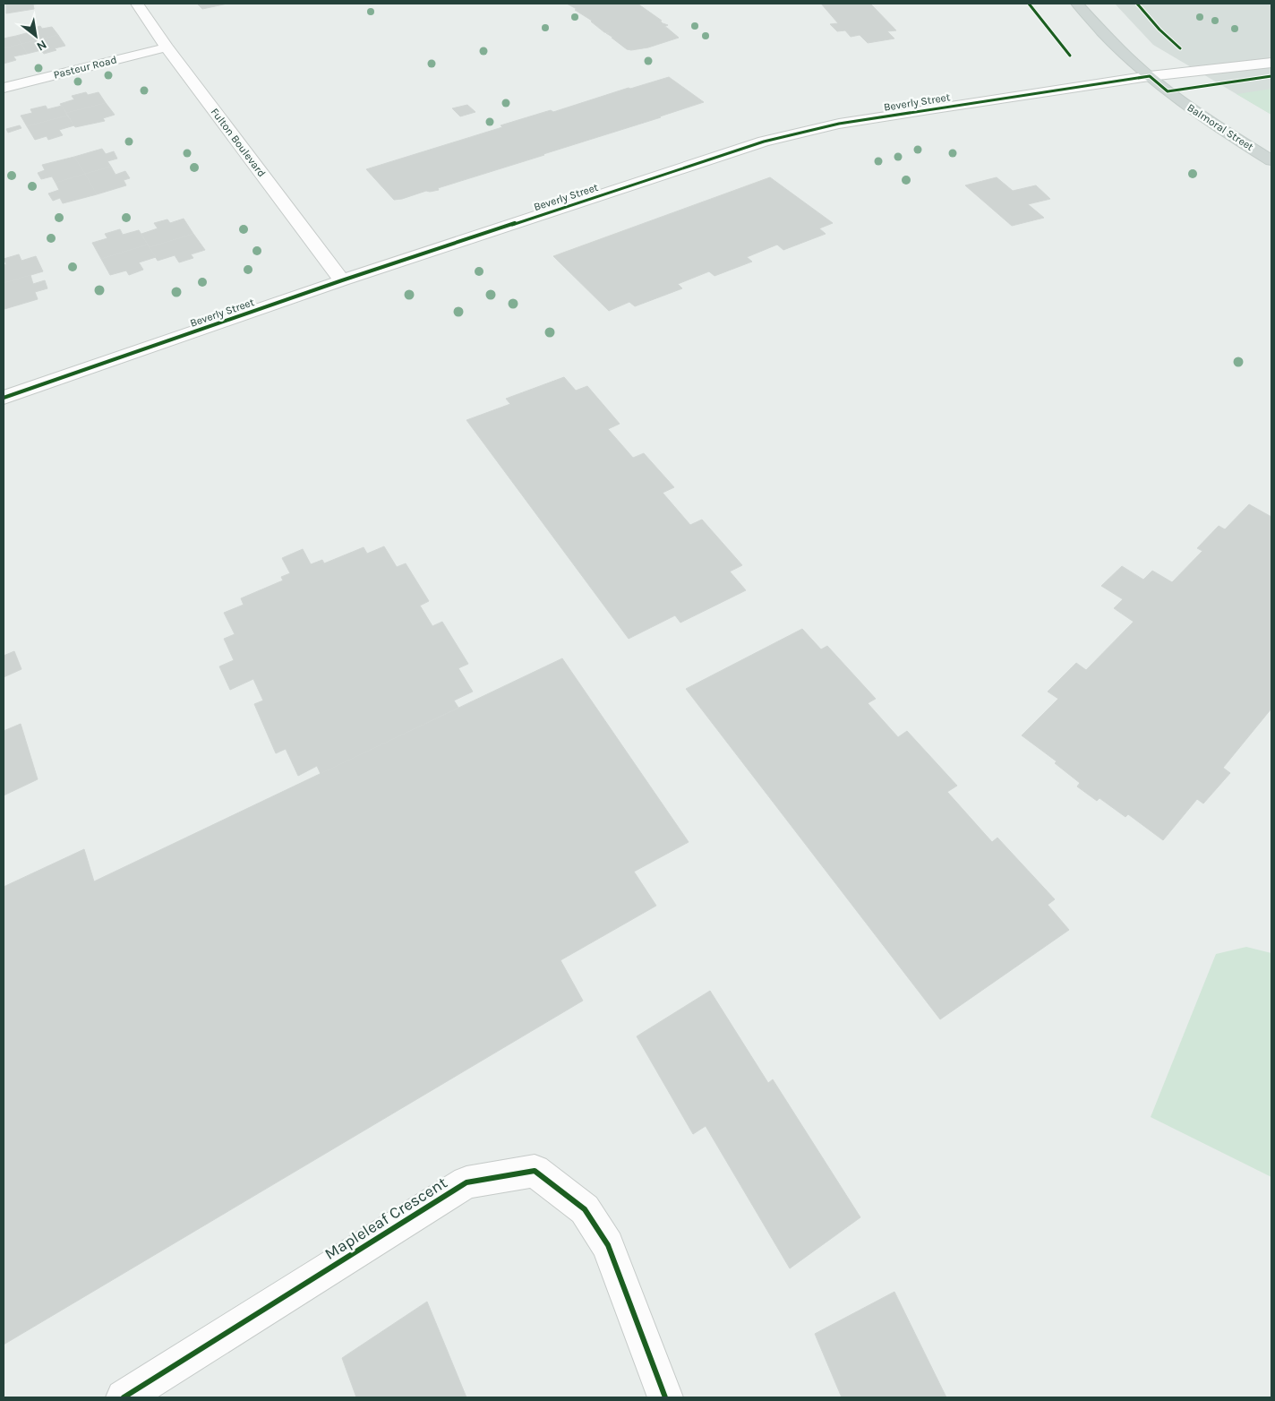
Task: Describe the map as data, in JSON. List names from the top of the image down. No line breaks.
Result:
{"streets":{"main road":["Balmoral Street"],"street":["Pasteur Road","Beverly Street","Fulton Boulevard","Mapleleaf Crescent"]},"crossings":[["Pasteur Road","Fulton Boulevard"],["Beverly Street","Balmoral Street"],["Beverly Street","Fulton Boulevard"]],"north":"bottom right"}
